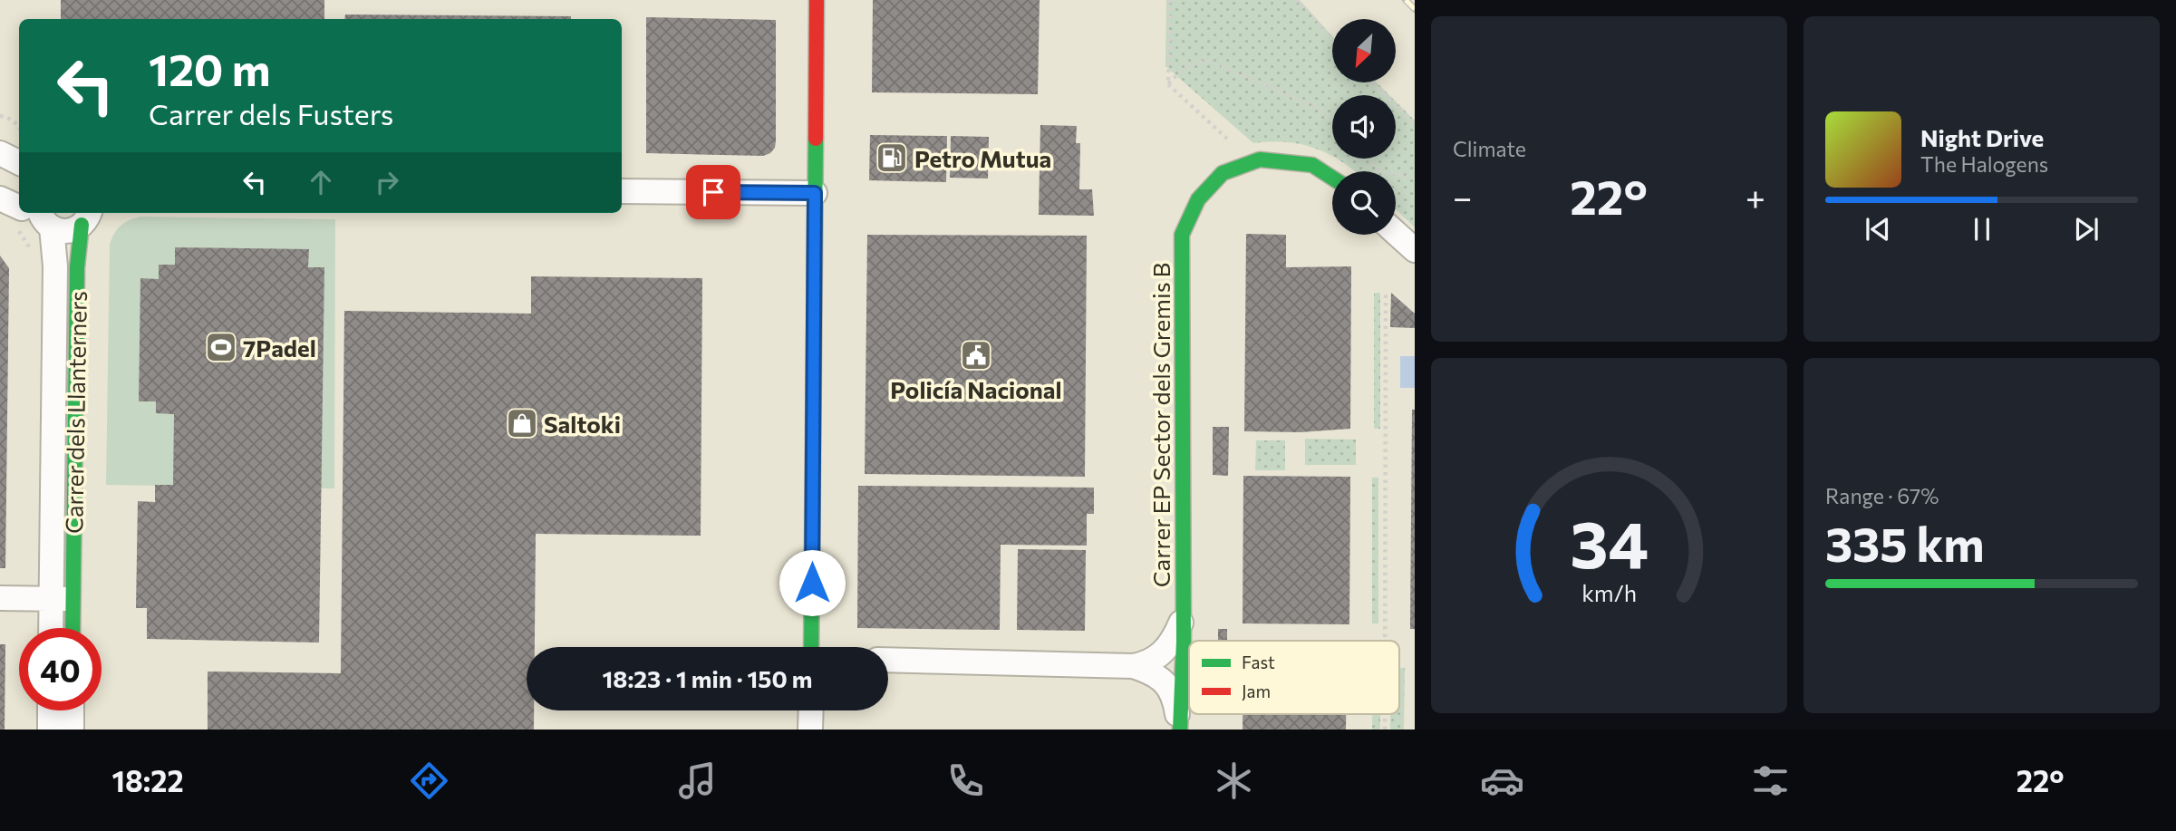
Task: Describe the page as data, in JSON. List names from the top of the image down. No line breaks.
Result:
{"streets":{"street":["Carrer dels Llanterners","Carrer EP Sector dels Gremis B"]},"places":{"fuel station":["Petro Mutua"],"sports":["7Padel"],"public building":["Policía Nacional"],"shop":["Saltoki"]},"legend":["Fast","Jam"],"north":"bottom left","page":{"tile":["Climate",["Range · 67%","335 km"]],"turn":["120 m","Carrer dels Fusters"],"song":["Night Drive","The Halogens"],"heat":["−","22°","+"],"limit":"40","trip":"18:23 · 1 min · 150 m","tabs":["18:22","22°"],"gauge":["34","km/h"]}}
